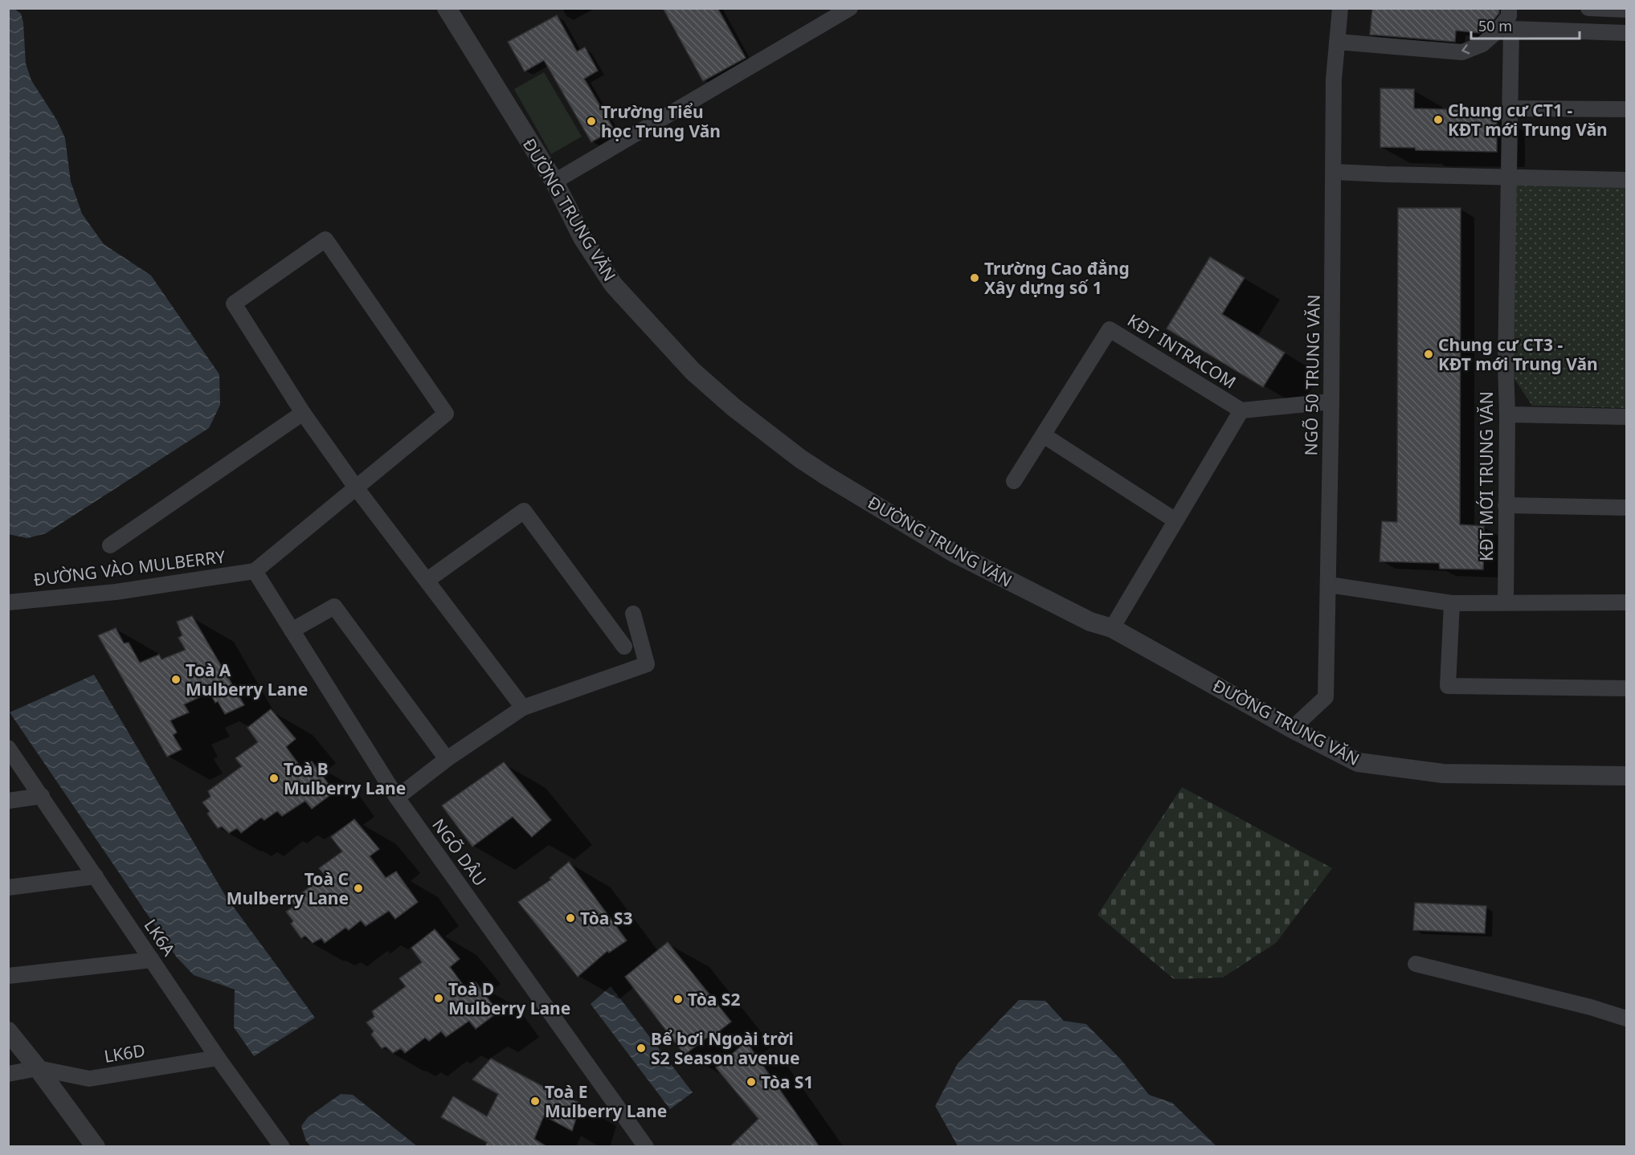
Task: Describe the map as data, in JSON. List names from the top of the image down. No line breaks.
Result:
{"streets":{"street":["ĐƯỜNG TRUNG VĂN","KĐT INTRACOM","NGÕ 50 TRUNG VĂN","KĐT MỚI TRUNG VĂN","ĐƯỜNG VÀO MULBERRY","NGÕ DÂU","LK6A","LK6D"]},"crossings":[["ĐƯỜNG TRUNG VĂN","KĐT INTRACOM"],["ĐƯỜNG TRUNG VĂN","NGÕ 50 TRUNG VĂN"],["KĐT INTRACOM","NGÕ 50 TRUNG VĂN"],["ĐƯỜNG VÀO MULBERRY","NGÕ DÂU"],["LK6A","LK6D"]],"places":["Chung cư CT1 - KĐT mới Trung Văn","Trường Tiểu học Trung Văn","Trường Cao đẳng Xây dựng số 1","Chung cư CT3 - KĐT mới Trung Văn","Toà A Mulberry Lane","Toà B Mulberry Lane","Toà C Mulberry Lane","Tòa S3","Toà D Mulberry Lane","Tòa S2","Bể bơi Ngoài trời S2 Season avenue","Tòa S1","Toà E Mulberry Lane"],"scale_bar":"50 m"}
